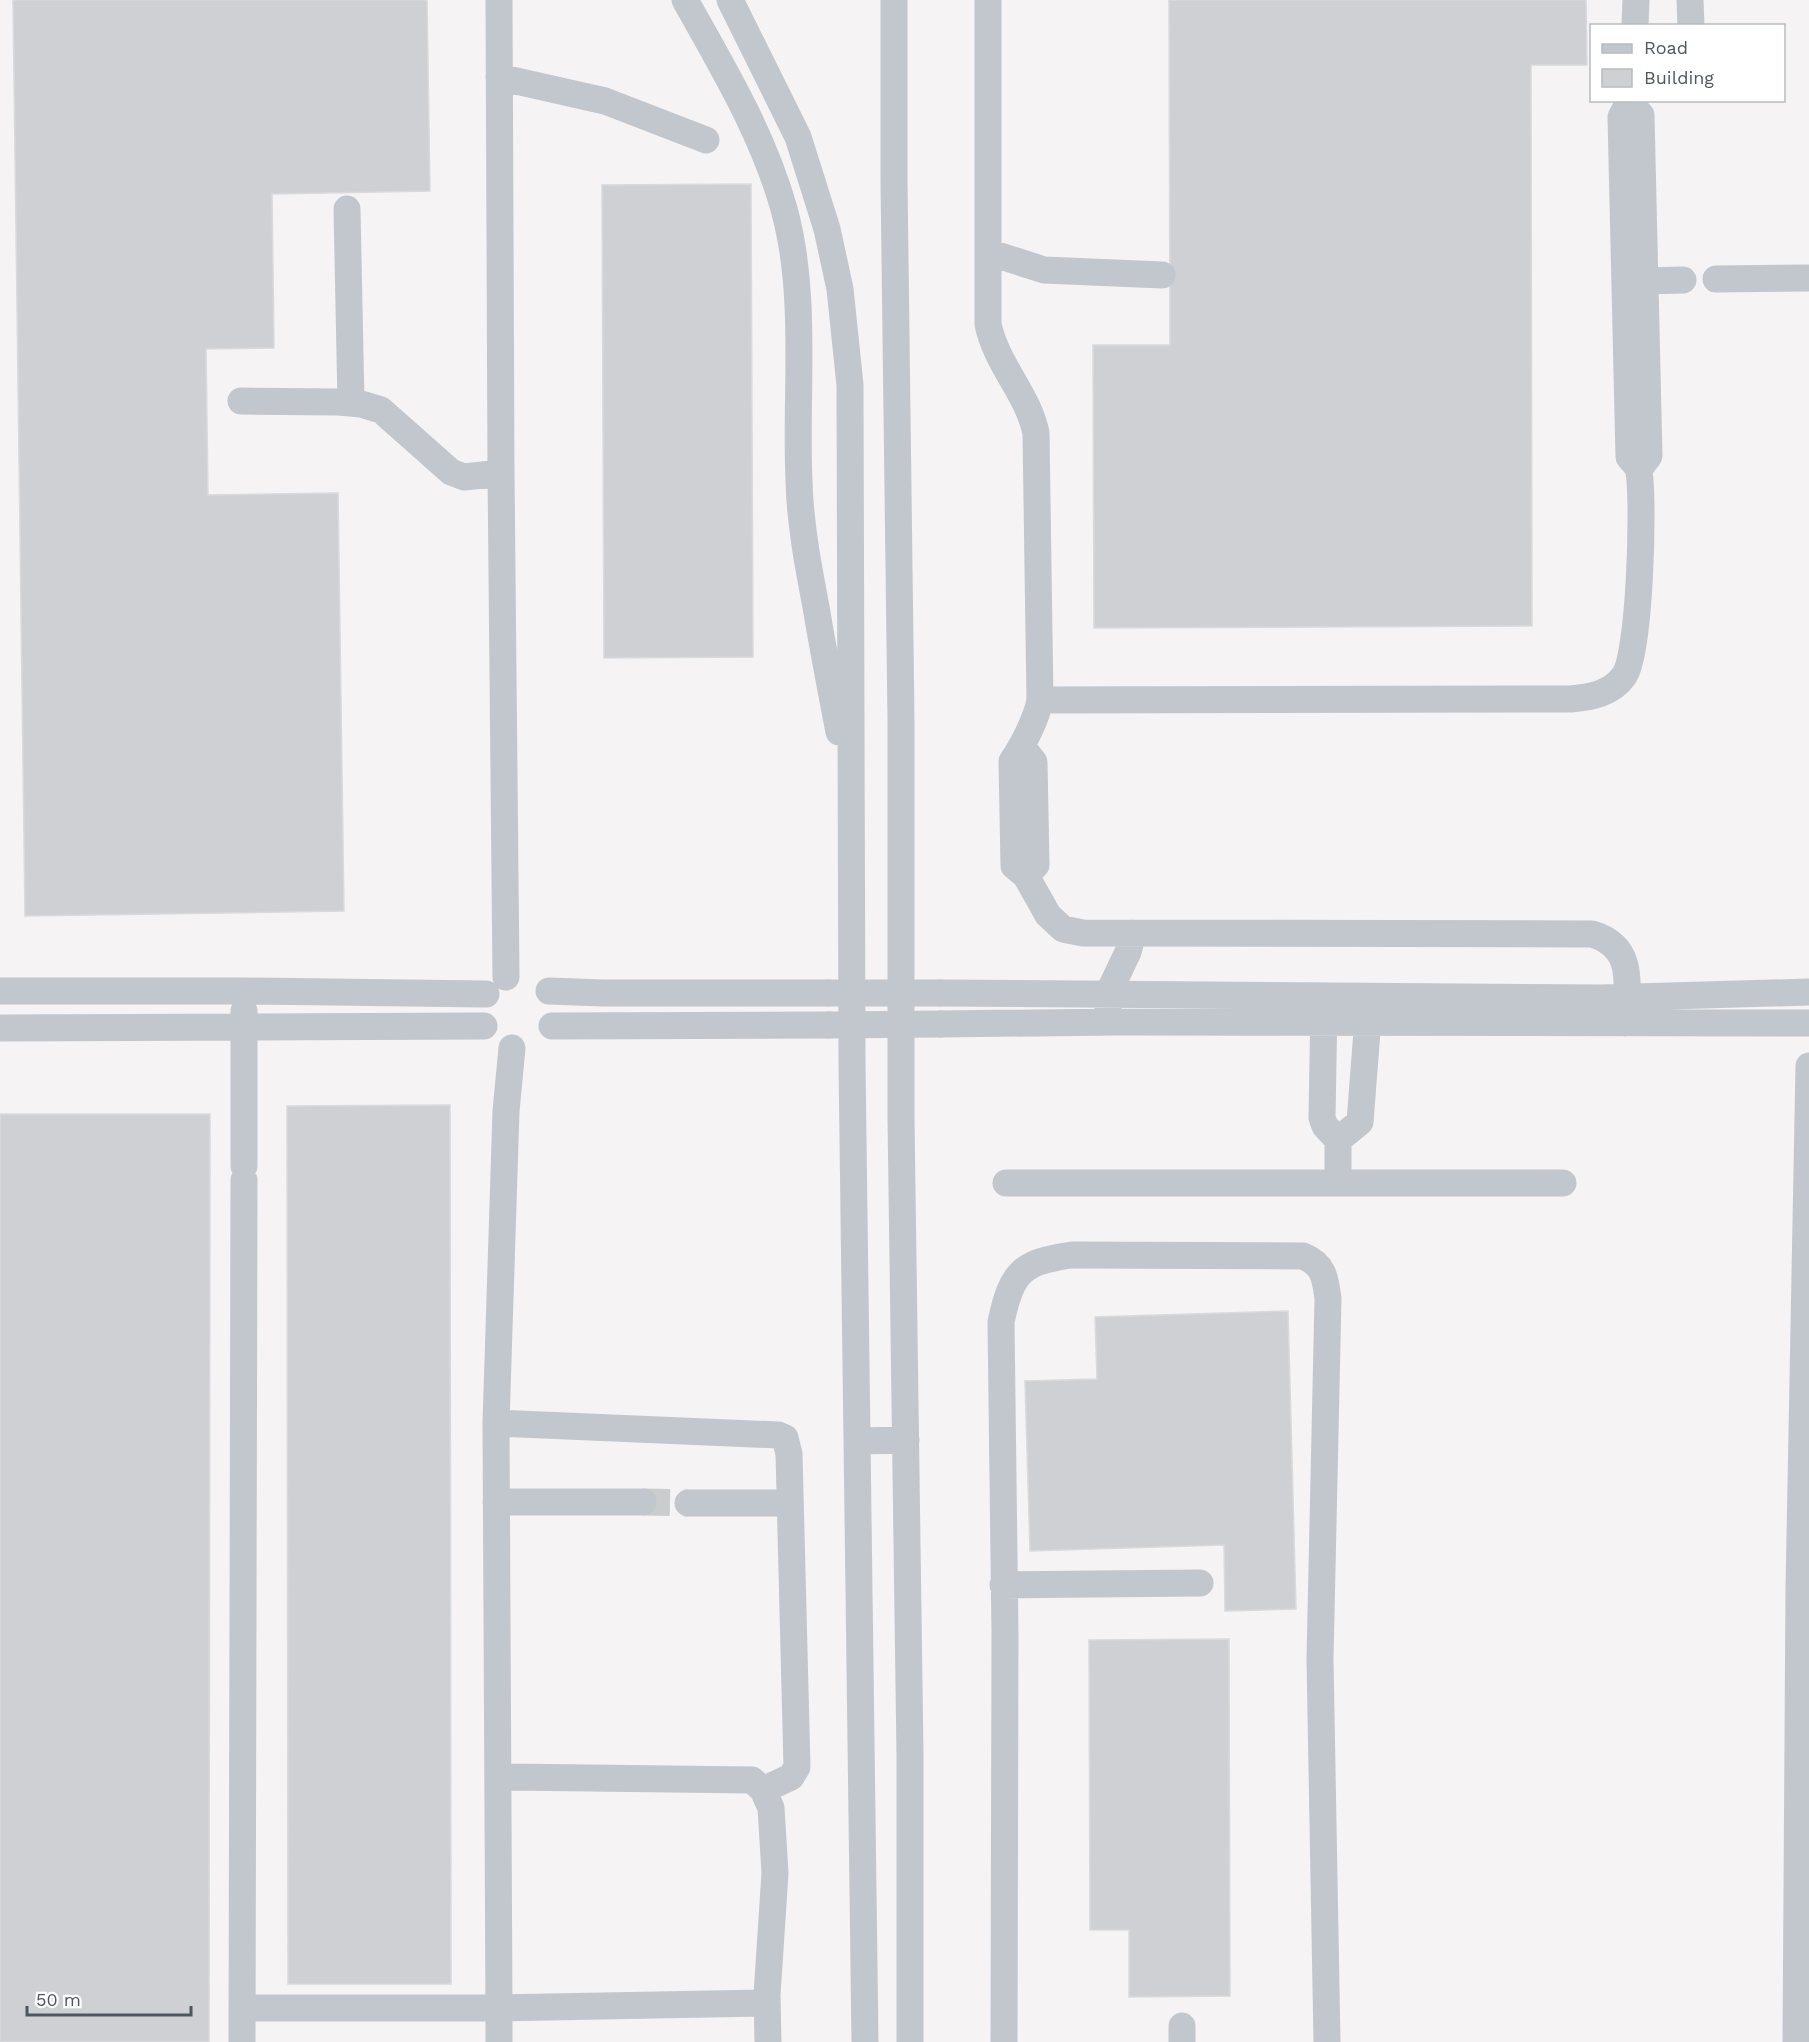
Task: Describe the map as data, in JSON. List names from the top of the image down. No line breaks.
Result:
{"legend":["Road","Building"],"scale_bar":"50 m"}
